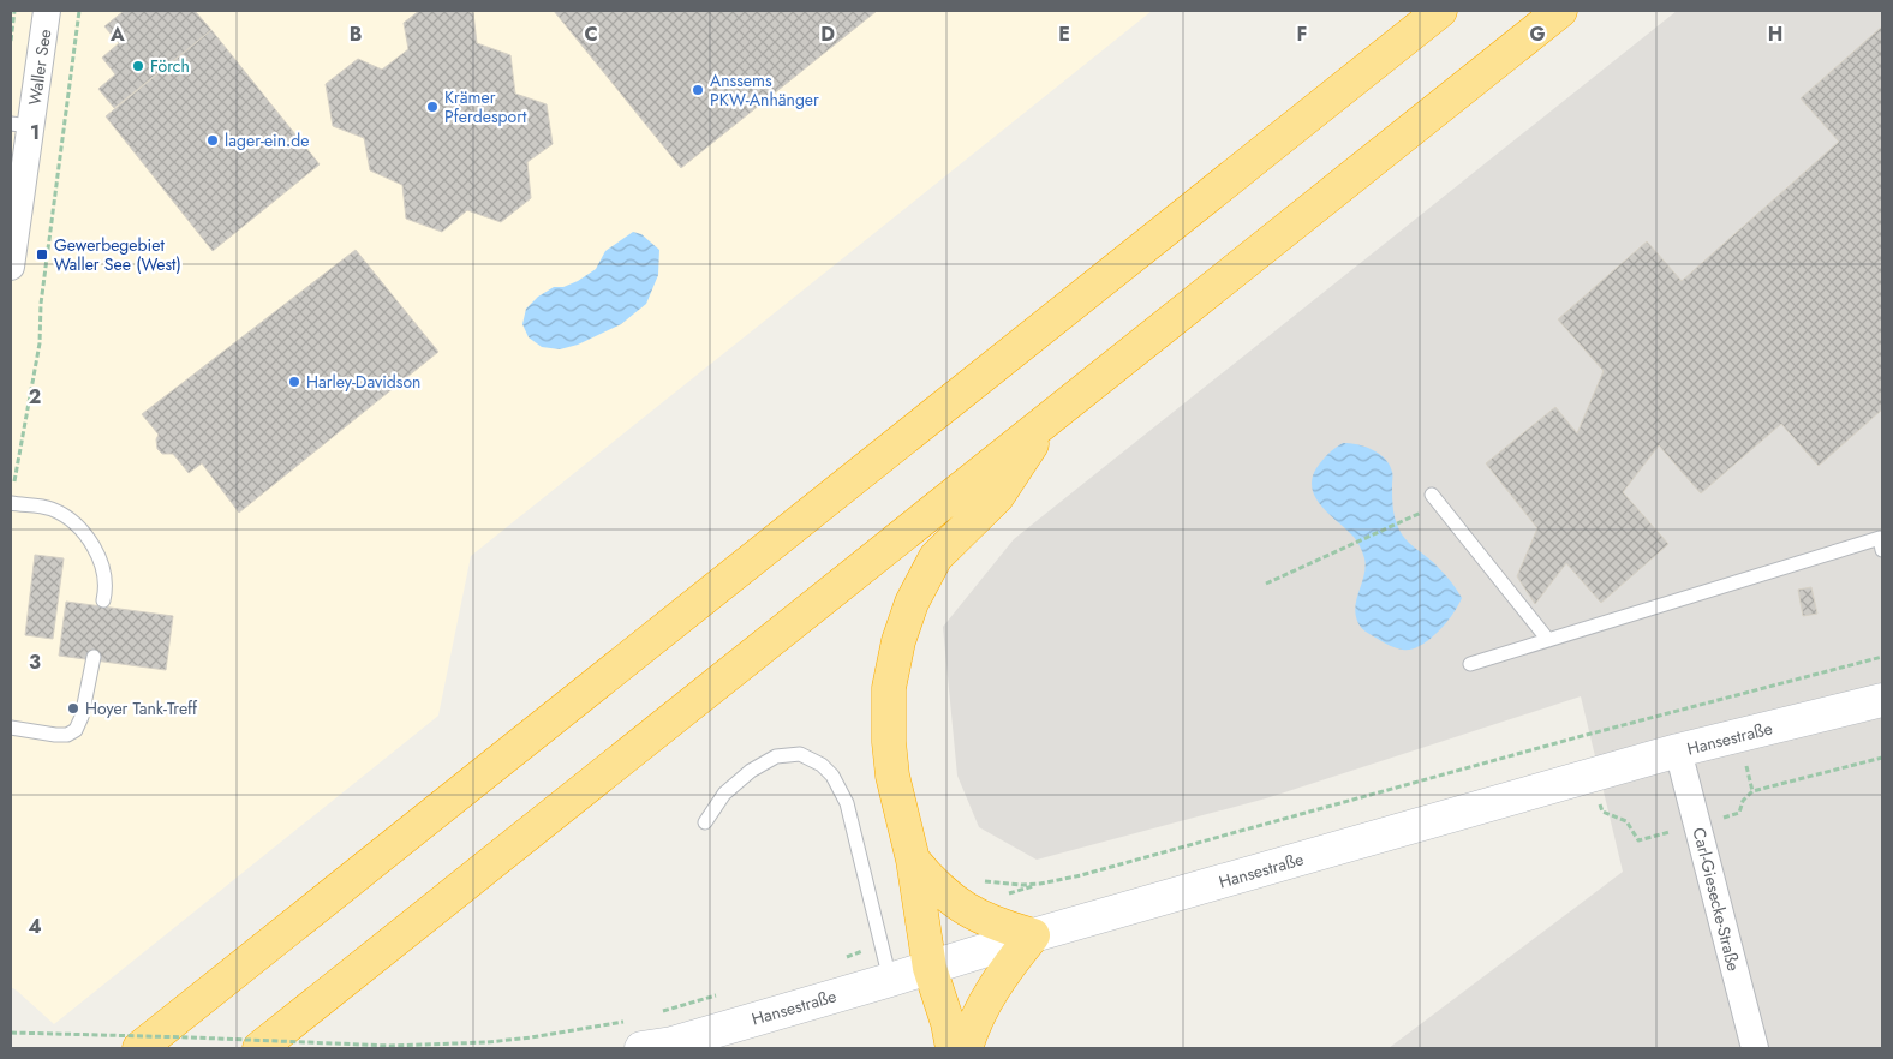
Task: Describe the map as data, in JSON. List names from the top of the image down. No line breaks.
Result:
{"streets":{"main road":["Hansestraße"],"street":["Waller See","Carl-Giesecke-Straße"]},"crossings":[["Hansestraße","Carl-Giesecke-Straße"]],"places":{"other":["Förch","Anssems PKW-Anhänger","Krämer Pferdesport","lager-ein.de","Harley-Davidson","Hoyer Tank-Treff"],"transit":["Gewerbegebiet Waller See (West)"]},"grid":{"columns":["A","B","C","D","E","F","G","H"],"rows":["1","2","3","4"]}}
